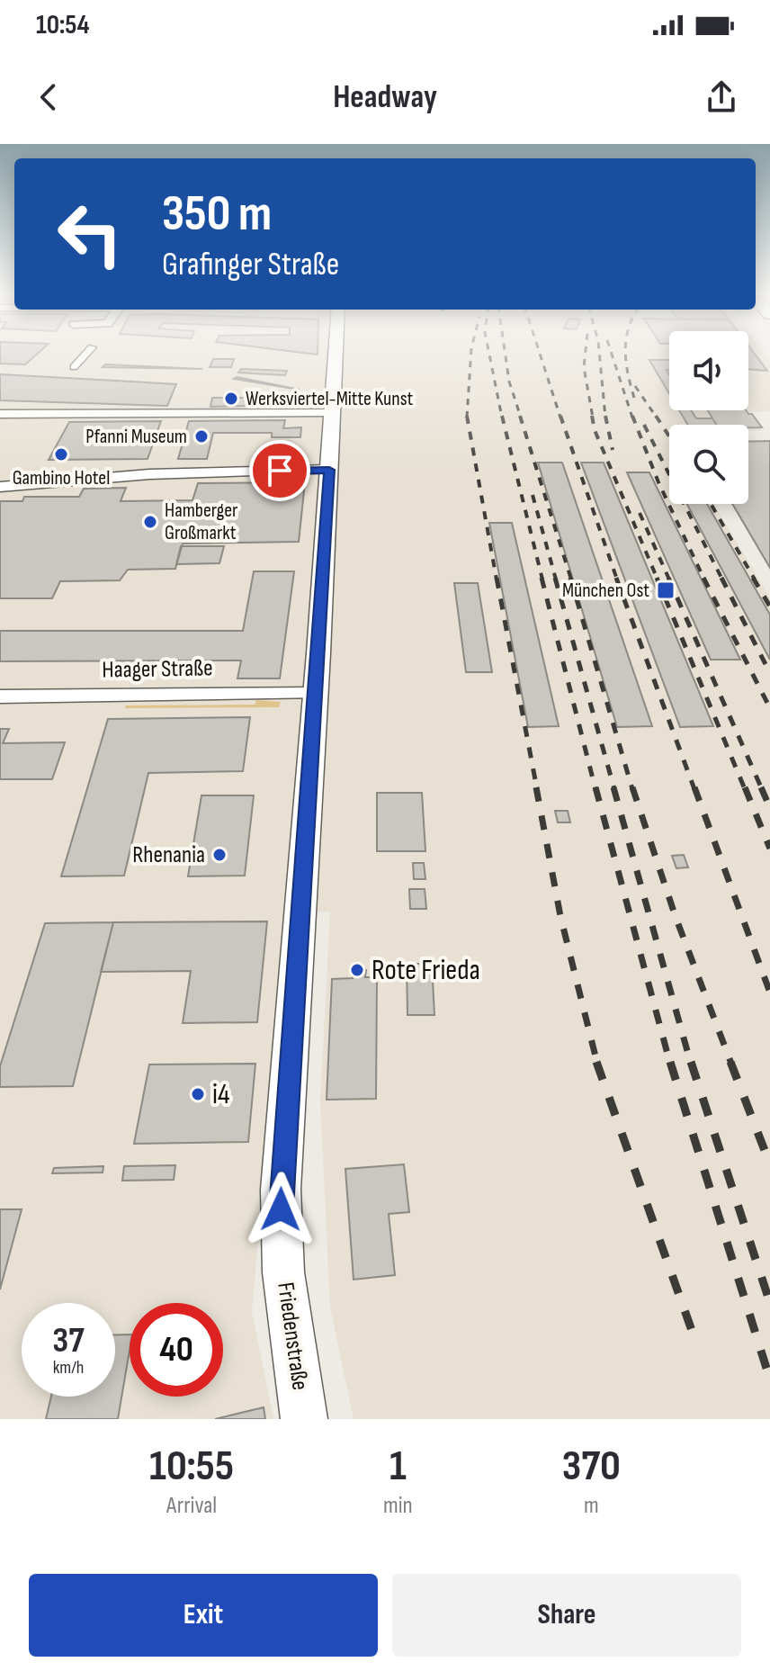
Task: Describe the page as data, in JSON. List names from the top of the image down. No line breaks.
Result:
{"streets":{"street":["Haager Straße","Friedenstraße"]},"crossings":[["Haager Straße","Friedenstraße"]],"places":{"other":["Werksviertel-Mitte Kunst","Pfanni Museum","Gambino Hotel","Hamberger Großmarkt","Rhenania","Rote Frieda","i4"],"transit":["München Ost"]},"page":{"status":"10:54","header":"Headway","turn":["350 m","Grafinger Straße"],"speed":"37 km/h","limit":"40","eta":["10:55","Arrival","1","min","370","m"],"buttons":["Exit","Share"]}}
